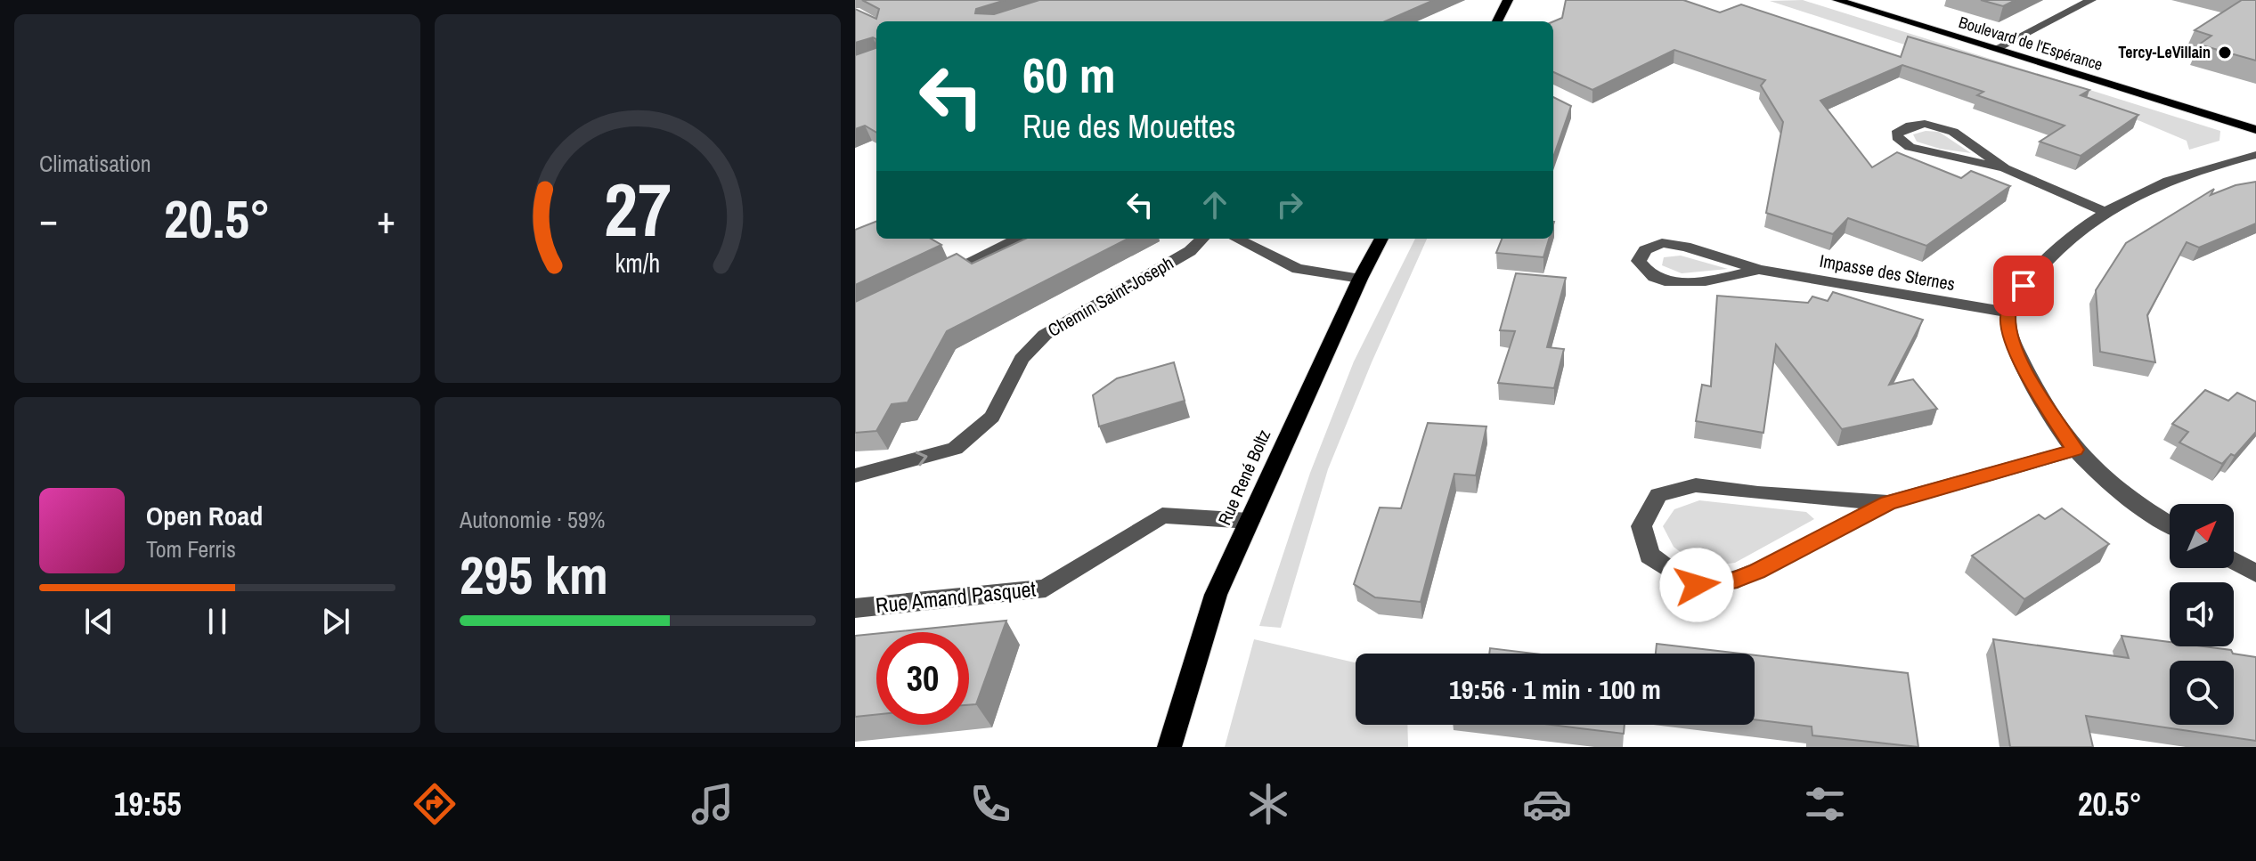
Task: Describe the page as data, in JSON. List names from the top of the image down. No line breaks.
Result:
{"streets":{"main road":["Boulevard de l'Espérance","Rue René Boltz"],"street":["Impasse des Sternes","Chemin Saint-Joseph","Rue Amand Pasquet"]},"crossings":[["Rue René Boltz","Rue Amand Pasquet"]],"one_way":["Chemin Saint-Joseph"],"places":["Tercy-LeVillain"],"north":"top right","page":{"tile":["Climatisation",["Autonomie · 59%","295 km"]],"turn":["60 m","Rue des Mouettes"],"heat":["−","20.5°","+"],"song":["Open Road","Tom Ferris"],"limit":"30","trip":"19:56 · 1 min · 100 m","tabs":["19:55","20.5°"],"gauge":["27","km/h"]}}
